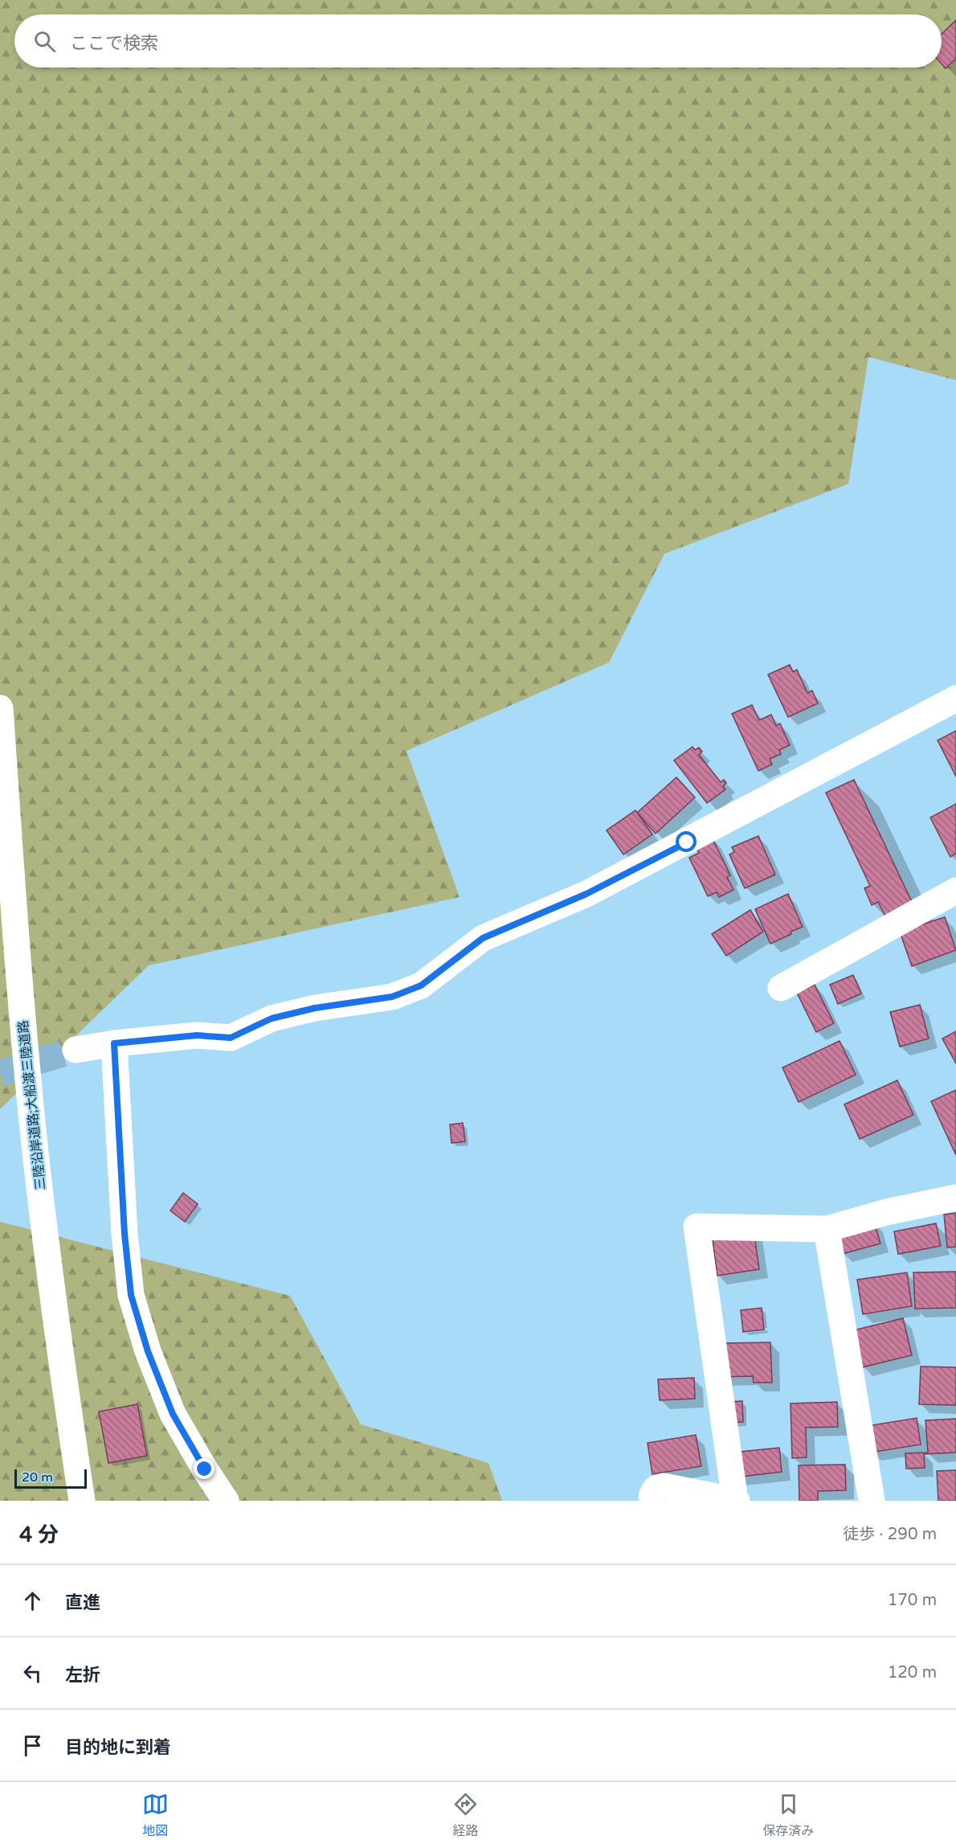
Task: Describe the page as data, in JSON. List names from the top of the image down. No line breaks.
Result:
{"streets":{"main road":["三陸沿岸道路;大船渡三陸道路"]},"scale_bar":"20 m","page":{"search":"ここで検索","scale":"20 m","heading":["4 分","徒歩 · 290 m"],"list":[["直進","170 m"],["左折","120 m"],"目的地に到着"],"nav":["地図","経路","保存済み"]}}
